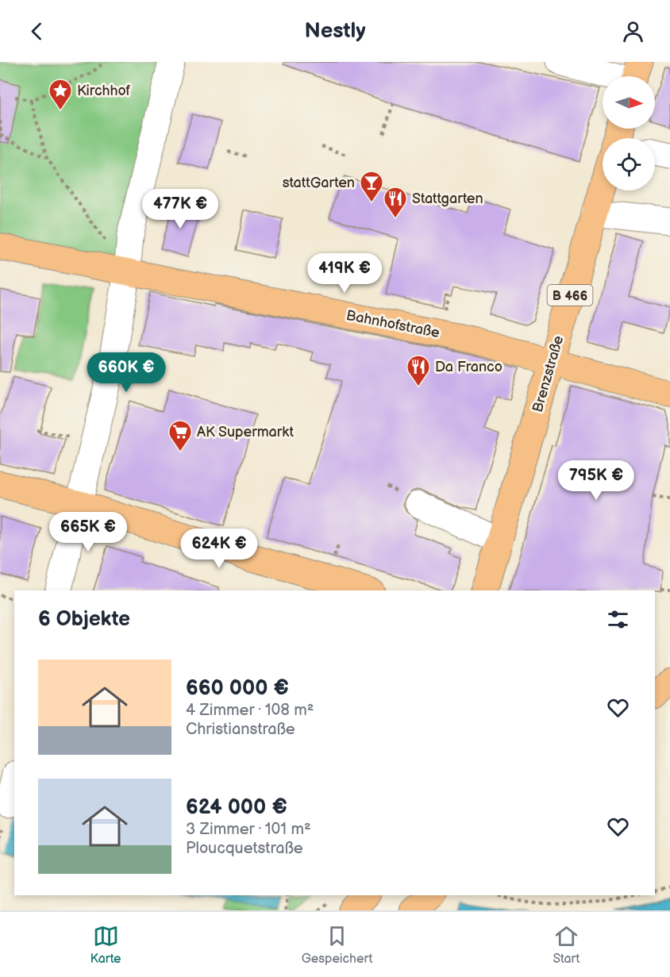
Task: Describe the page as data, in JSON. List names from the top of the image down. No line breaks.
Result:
{"streets":{"main road":["B 466","Bahnhofstraße","Brenzstraße"]},"crossings":[["Bahnhofstraße","Brenzstraße"]],"places":{"place":["Kirchhof"],"bar":["stattGarten"],"restaurant":["Stattgarten","Da Franco"],"supermarket":["AK Supermarkt"]},"north":"right","page":{"header":"Nestly","price":["477K €","419K €","660K €","795K €","665K €","624K €"],"heading":"6 Objekte","list":[{"name":"660 000 €","note":"4 Zimmer · 108 m² · Christianstraße"},{"name":"624 000 €","note":"3 Zimmer · 101 m² · Ploucquetstraße"}],"tabs":["Karte","Gespeichert","Start"]}}
